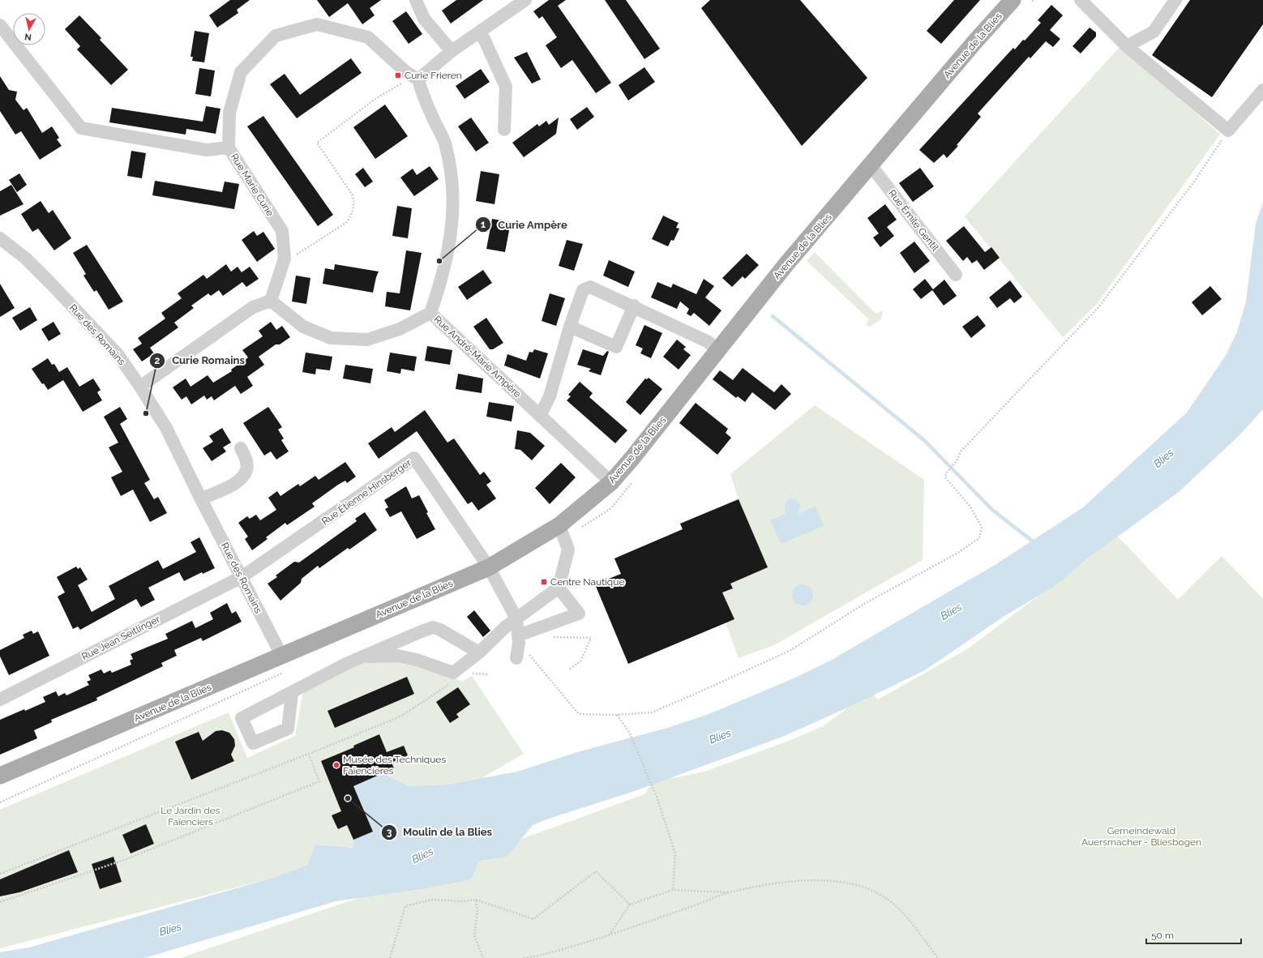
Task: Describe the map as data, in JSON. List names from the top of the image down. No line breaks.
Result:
{"streets":{"main road":["Avenue de la Blies"],"street":["Rue Marie Curie","Rue Émile Gentil","Rue des Romains","Rue André-Marie Ampère","Rue Étienne Hinsberger","Rue Jean Seitlinger"]},"crossings":[["Avenue de la Blies","Rue Émile Gentil"],["Avenue de la Blies","Rue des Romains"],["Avenue de la Blies","Rue André-Marie Ampère"],["Avenue de la Blies","Rue Étienne Hinsberger"],["Rue Marie Curie","Rue André-Marie Ampère"],["Rue des Romains","Rue Étienne Hinsberger"],["Rue des Romains","Rue Jean Seitlinger"],["Rue Étienne Hinsberger","Rue Jean Seitlinger"]],"water":["Blies"],"parks":["Le Jardin des Faïenciers","Gemeindewald Auersmacher - Bliesbogen"],"places":{"transit":["Curie Frieren","Centre Nautique"],"other":["Curie Ampère","Curie Romains","Musée des Techniques Faïencières","Moulin de la Blies"]},"scale_bar":"50 m","north":"bottom"}
